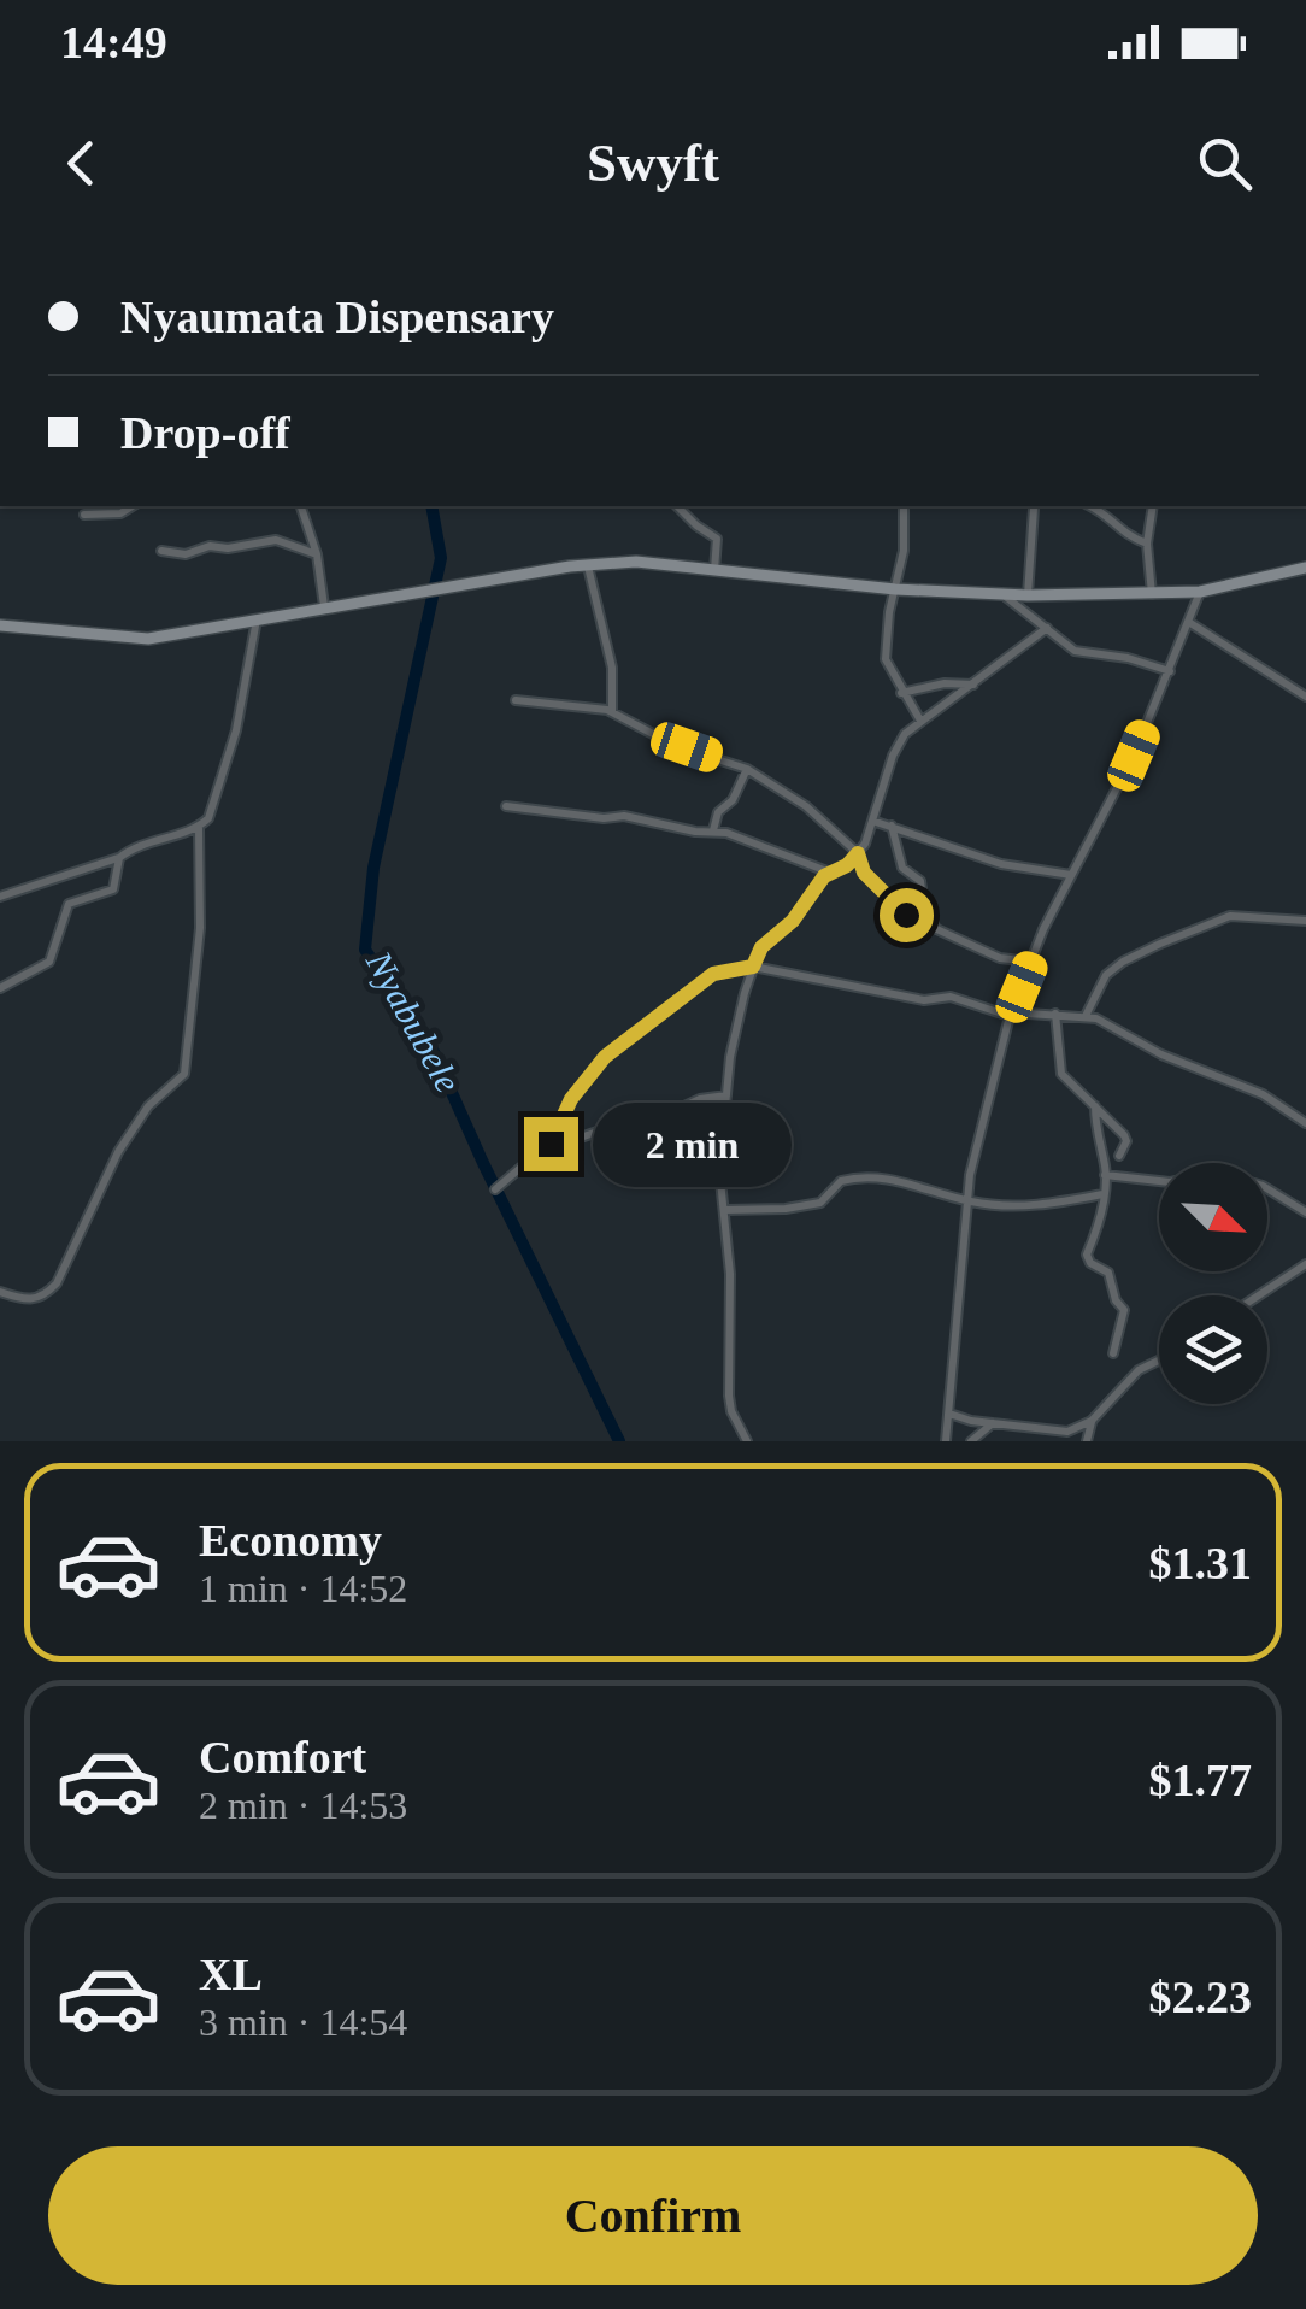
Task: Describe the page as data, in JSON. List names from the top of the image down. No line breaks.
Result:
{"water":["Nyabubele"],"north":"bottom right","page":{"status":"14:49","header":"Swyft","banner":["Nyaumata Dispensary","Drop-off"],"bubble":"2 min","list":[{"name":"Economy","note":"1 min · 14:52","value":"$1.31"},{"name":"Comfort","note":"2 min · 14:53","value":"$1.77"},{"name":"XL","note":"3 min · 14:54","value":"$2.23"}],"buttons":"Confirm"}}
